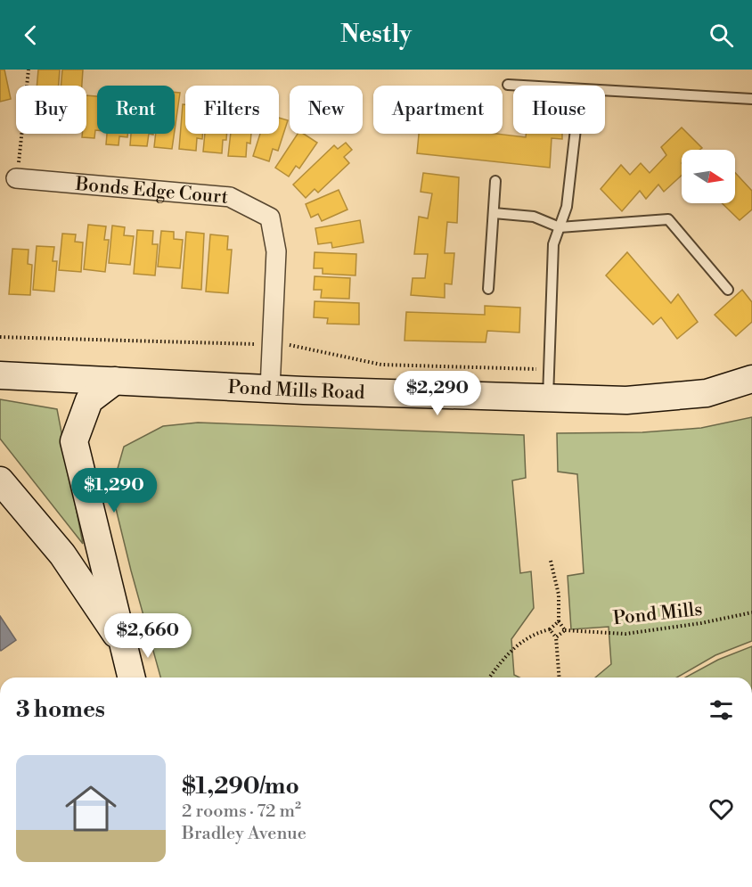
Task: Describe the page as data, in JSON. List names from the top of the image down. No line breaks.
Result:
{"streets":{"main road":["Pond Mills Road"],"street":["Bonds Edge Court"],"path":["Pond Mills"]},"crossings":[["Bonds Edge Court","Pond Mills Road"]],"north":"right","page":{"header":"Nestly","chip":["Buy","Rent","Filters","New","Apartment","House"],"price":["$2,290","$1,290","$2,660"],"heading":"3 homes","list":[{"name":"$1,290/mo","note":"2 rooms · 72 m² · Bradley Avenue"}]}}
